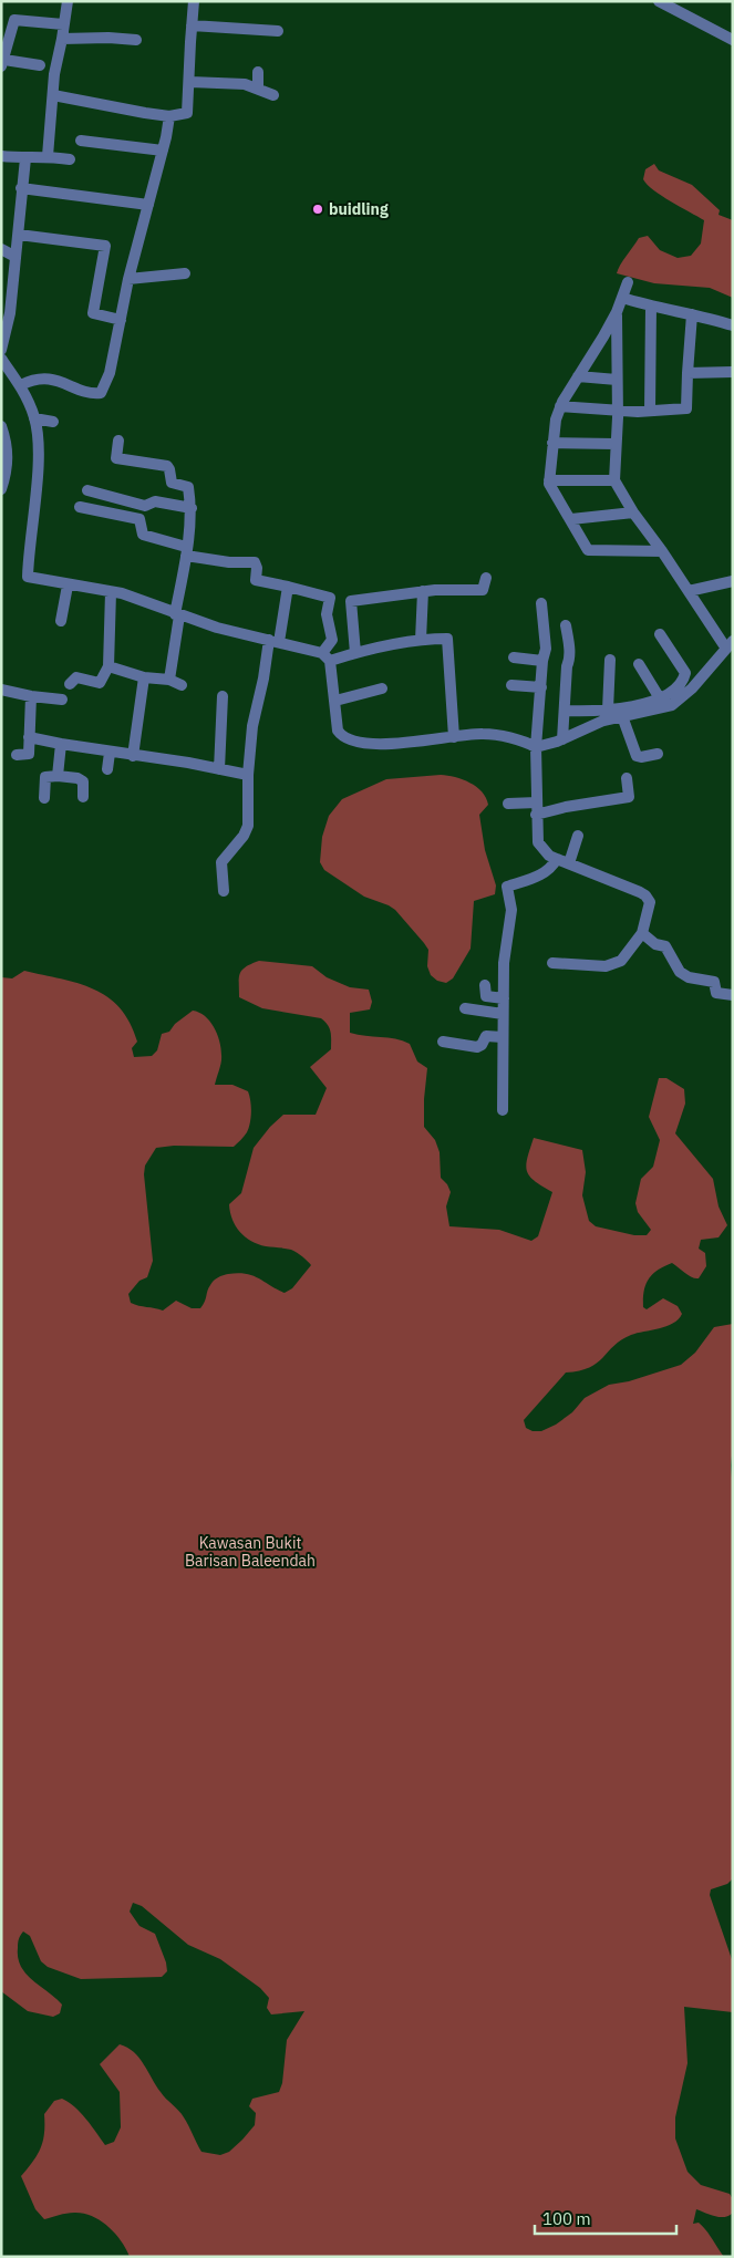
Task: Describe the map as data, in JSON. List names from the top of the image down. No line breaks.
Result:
{"parks":["Kawasan Bukit Barisan Baleendah"],"places":["buidling"],"scale_bar":"100 m"}
